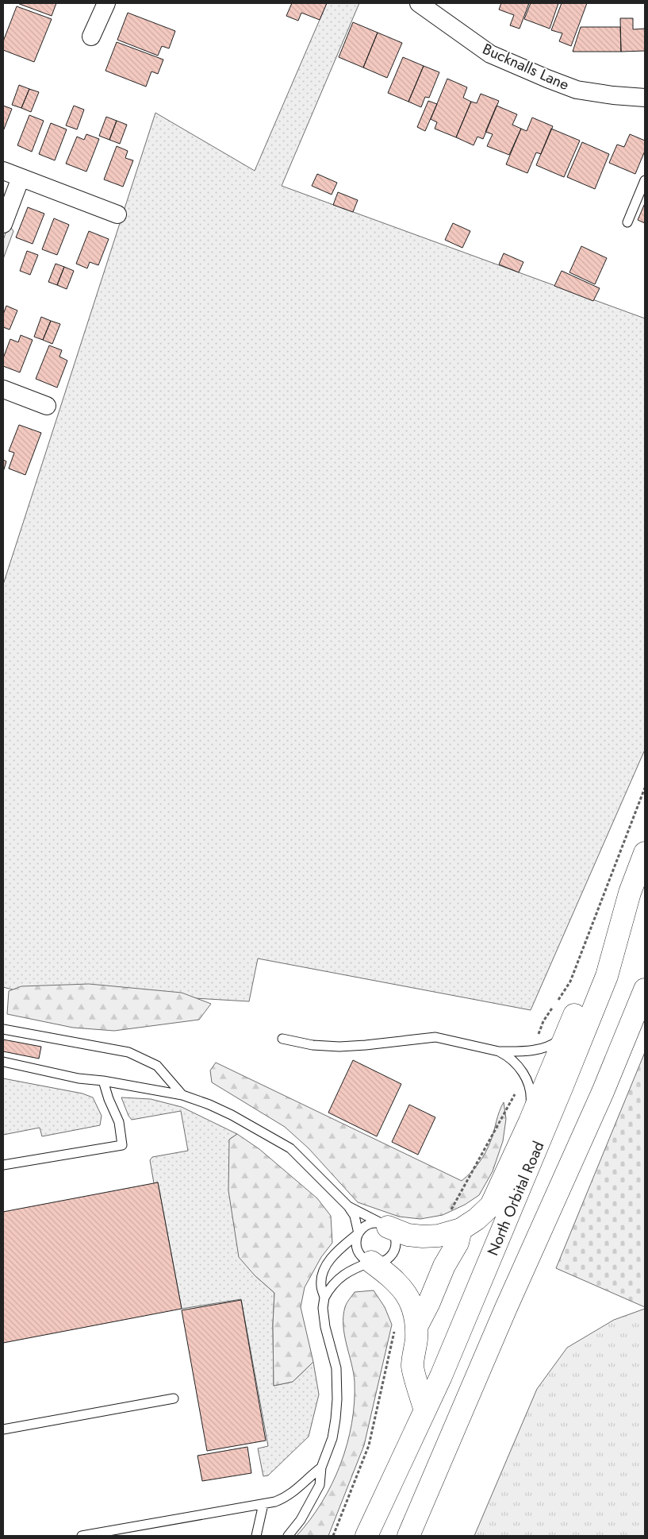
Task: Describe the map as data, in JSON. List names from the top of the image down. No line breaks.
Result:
{"streets":{"highway":["North Orbital Road"],"street":["Bucknalls Lane"]}}
